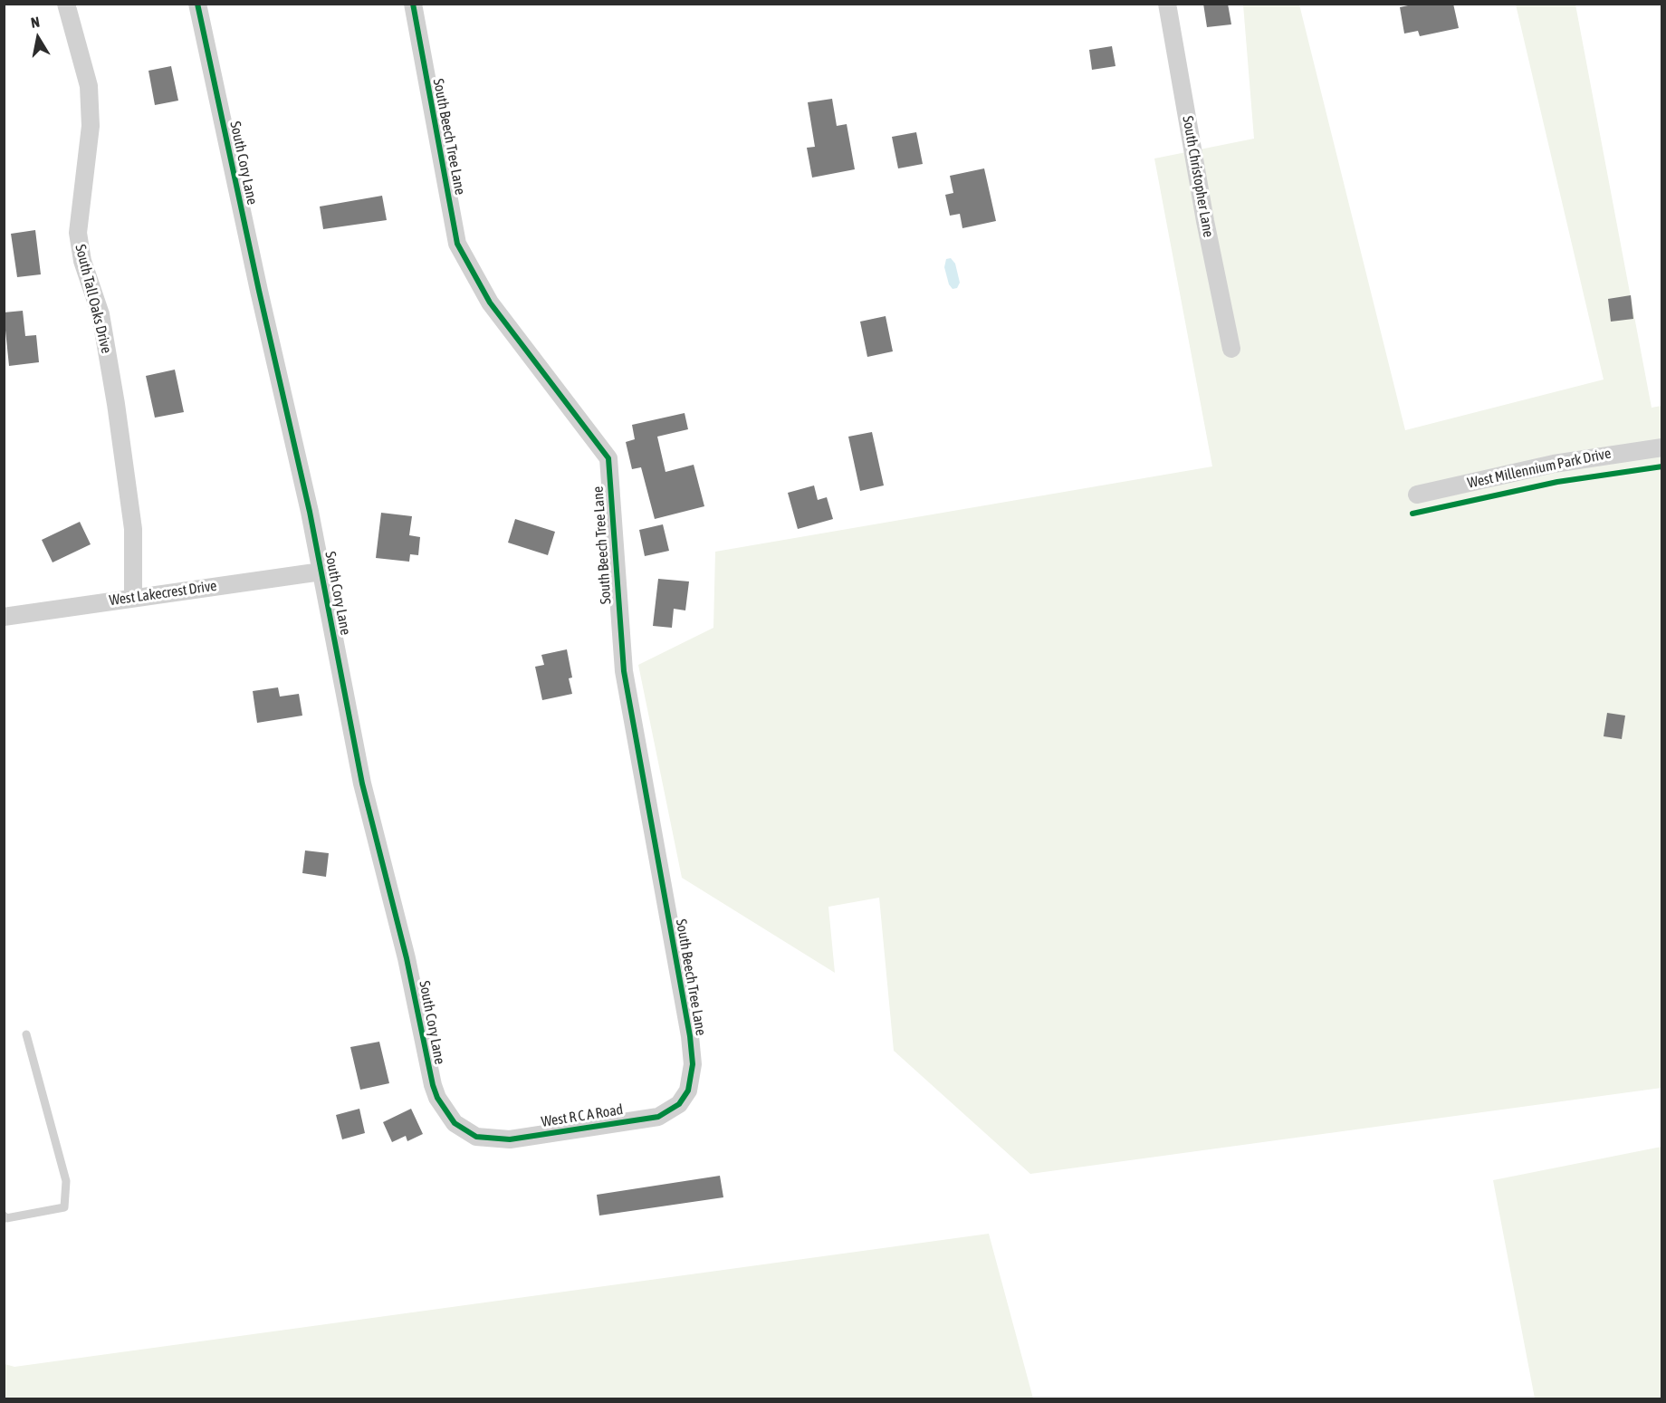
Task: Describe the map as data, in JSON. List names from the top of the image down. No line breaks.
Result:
{"streets":{"street":["South Beech Tree Lane","South Cory Lane","South Christopher Lane","South Tall Oaks Drive","West Millennium Park Drive","West Lakecrest Drive","West R C A Road"]},"crossings":[["South Beech Tree Lane","West R C A Road"],["South Cory Lane","West Lakecrest Drive"],["South Cory Lane","West R C A Road"],["South Tall Oaks Drive","West Lakecrest Drive"]],"north":"top"}
